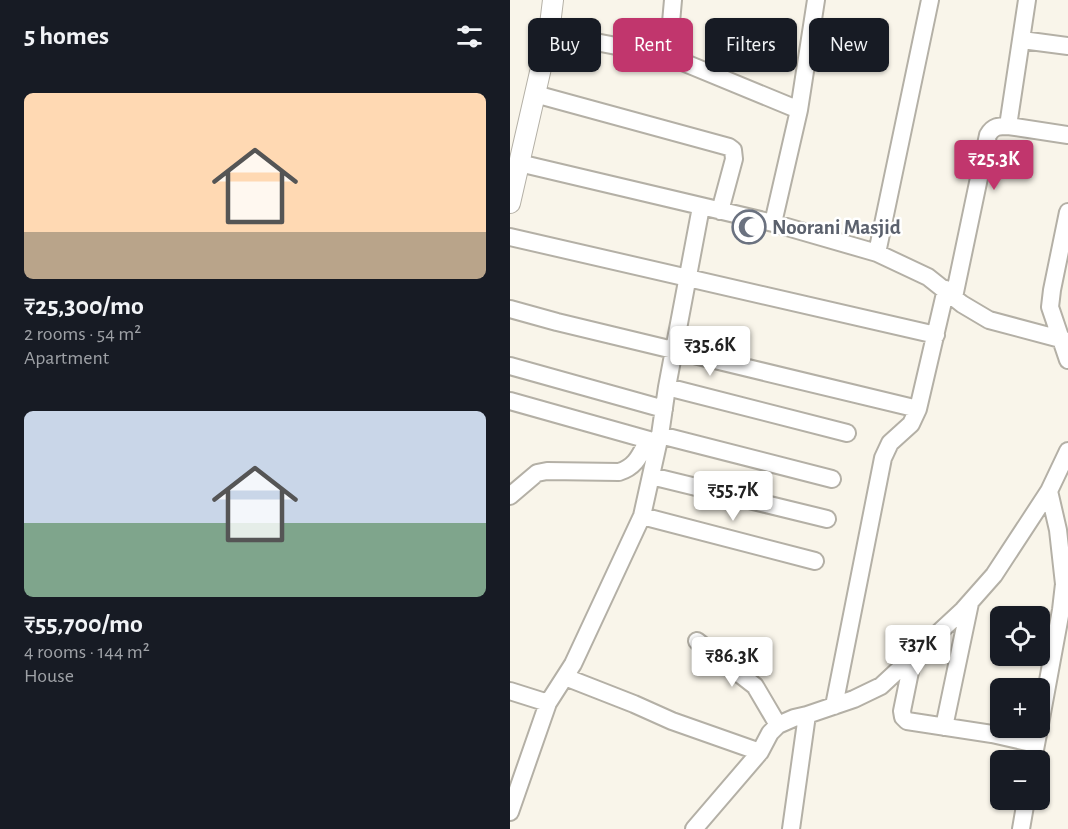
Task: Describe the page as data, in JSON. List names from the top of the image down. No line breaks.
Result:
{"places":{"mosque":["Noorani Masjid"]},"page":{"heading":"5 homes","chip":["Buy","Rent","Filters","New"],"list":[{"name":"₹25,300/mo","note":"2 rooms · 54 m² · Apartment"},{"name":"₹55,700/mo","note":"4 rooms · 144 m² · House"}],"price":["₹25.3K","₹35.6K","₹55.7K","₹37K","₹86.3K"],"map_buttons":["+","−"]}}
